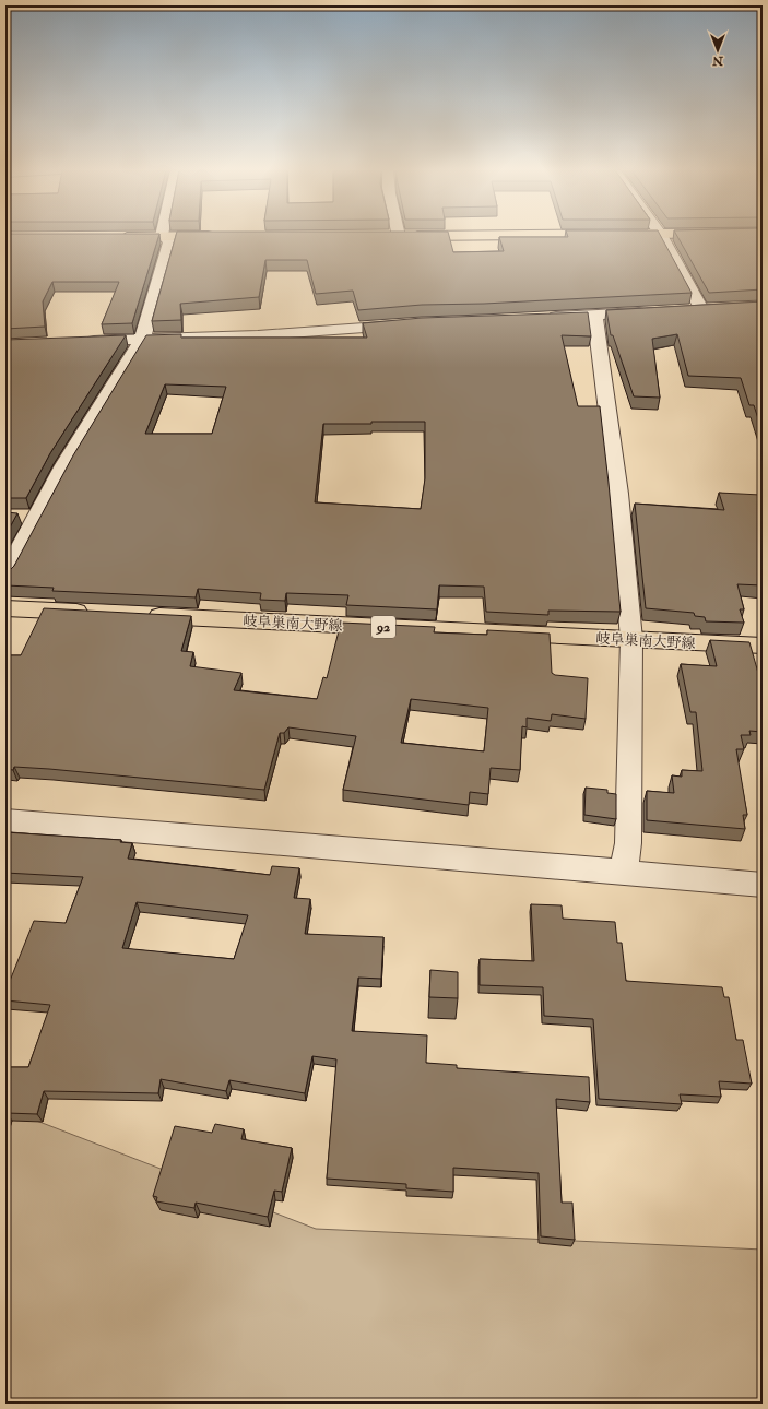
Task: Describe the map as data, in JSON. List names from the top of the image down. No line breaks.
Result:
{"streets":{"main road":["岐阜巣南大野線","92"]},"north":"bottom"}
